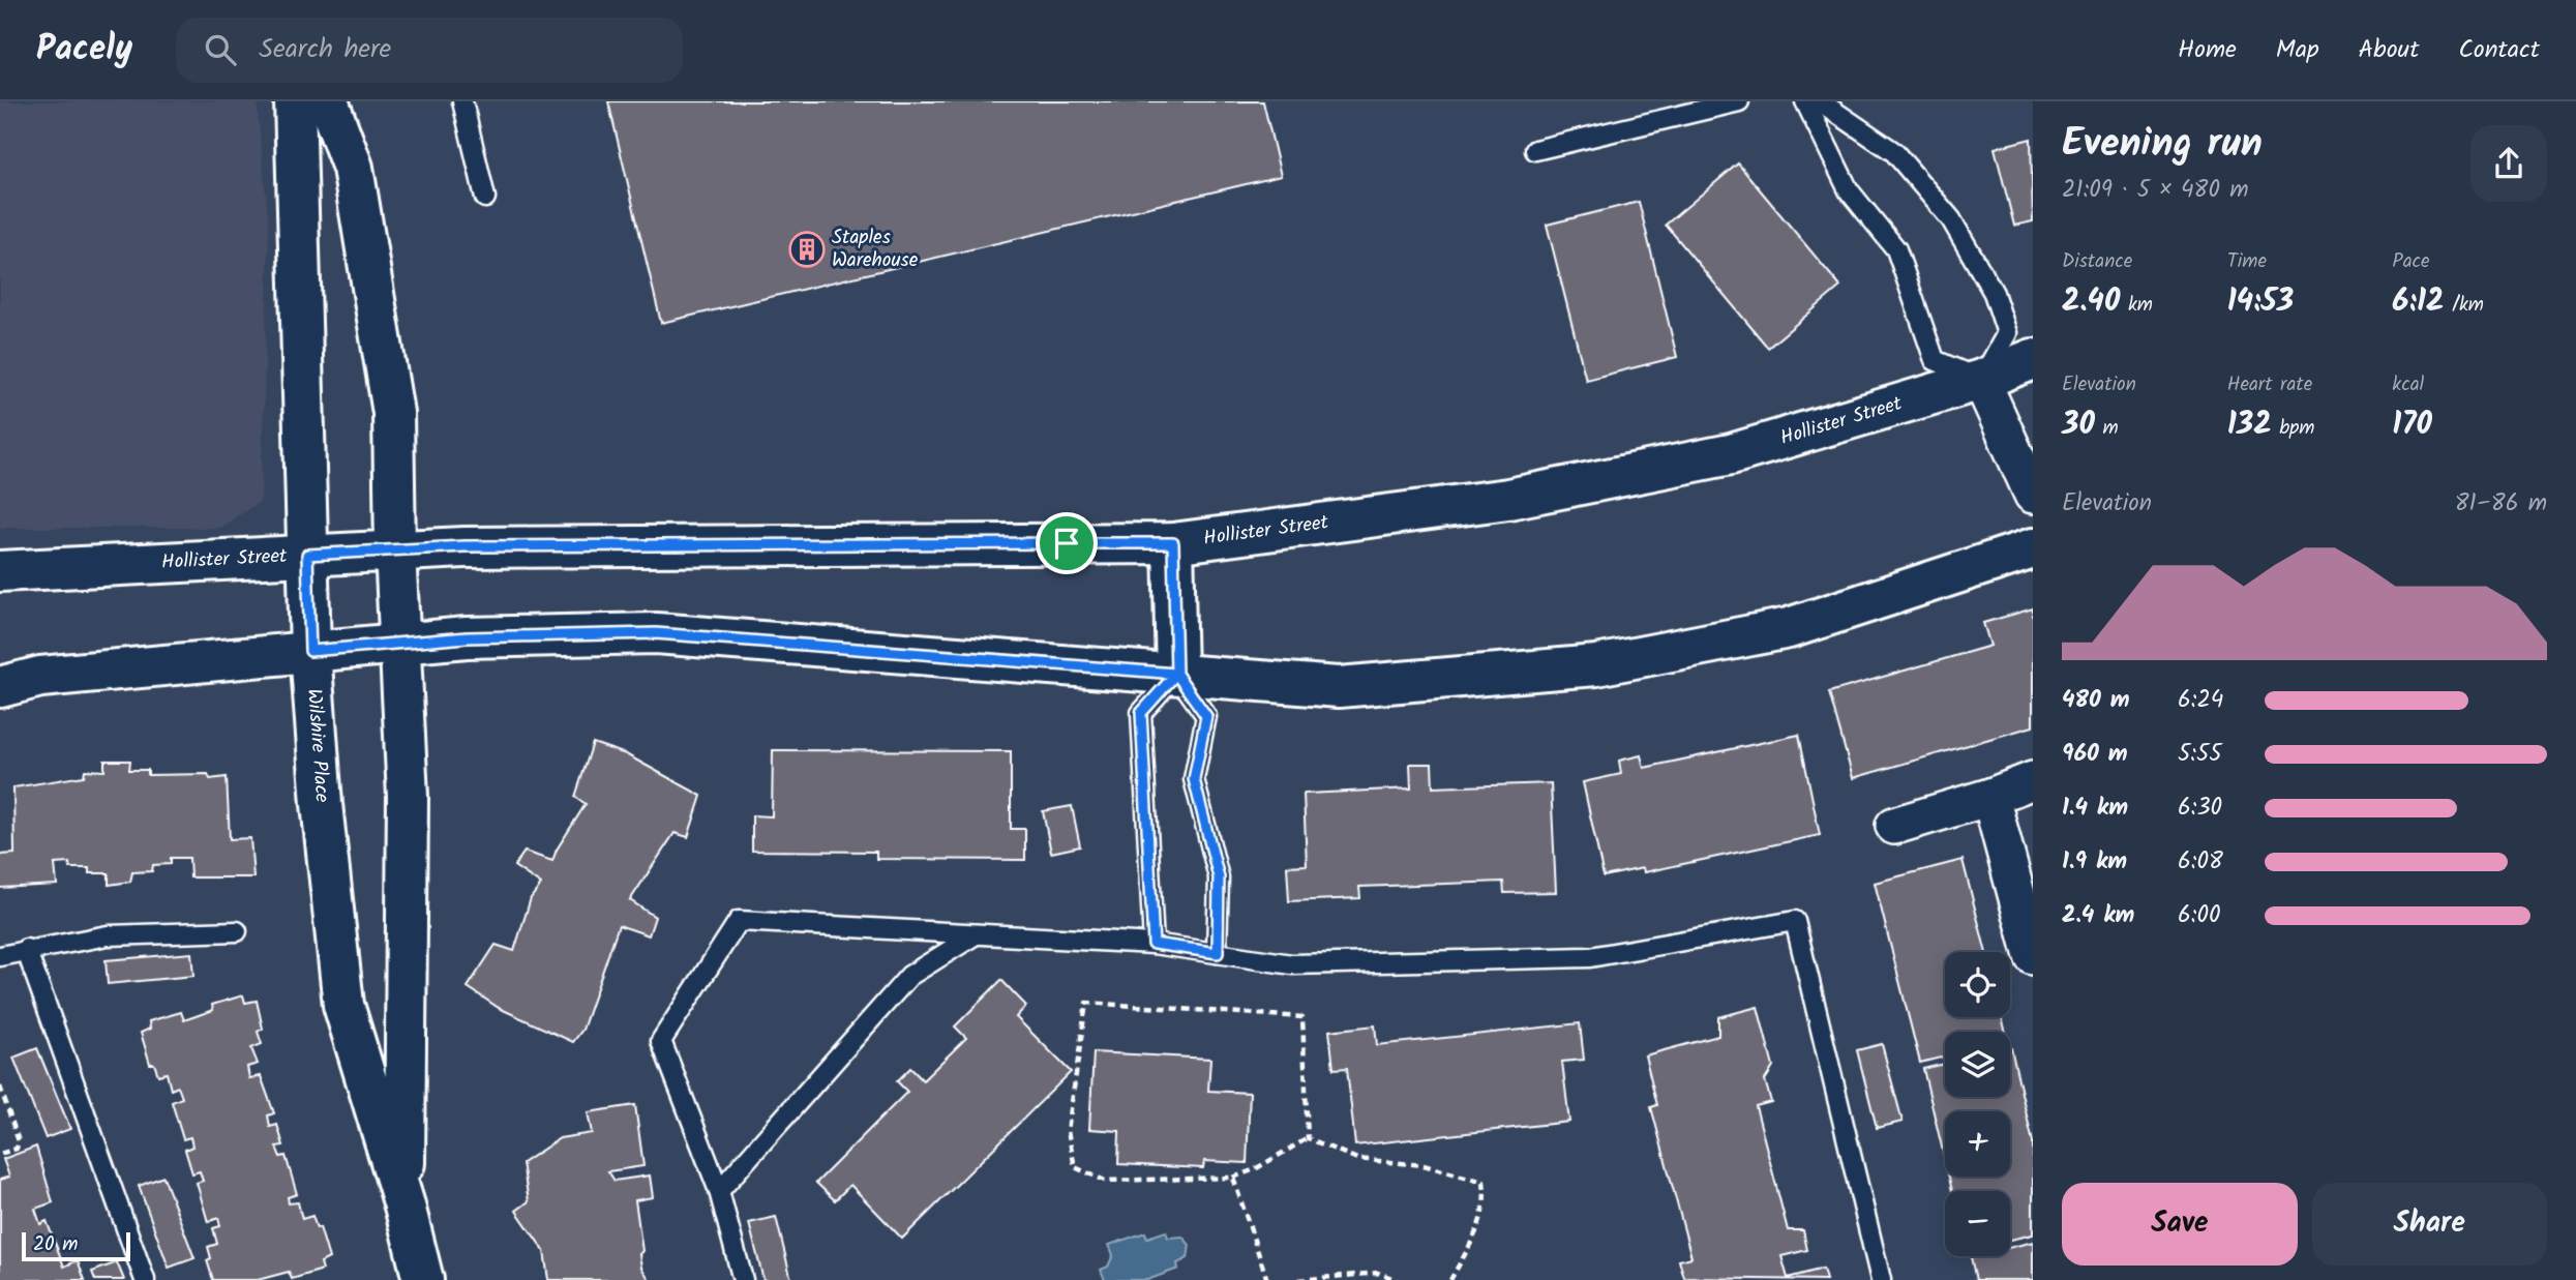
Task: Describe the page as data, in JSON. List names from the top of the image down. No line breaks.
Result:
{"streets":{"main road":["Hollister Street","Wilshire Place"]},"crossings":[["Hollister Street","Wilshire Place"]],"places":{"building":["Staples Warehouse"]},"scale_bar":"20 m","page":{"header":"Pacely","search":"Search here","nav":["Home","Map","About","Contact"],"heading":["Evening run","21:09 · 5 × 480 m"],"stats":[["Distance","2.40 km"],["Time","14:53"],["Pace","6:12 /km"],["Elevation","30 m"],["Heart rate","132 bpm"],["kcal","170"]],"chart":["Elevation","81–86 m"],"list":[{"name":"480 m","note":"6:24"},{"name":"960 m","note":"5:55"},{"name":"1.4 km","note":"6:30"},{"name":"1.9 km","note":"6:08"},{"name":"2.4 km","note":"6:00"}],"map_buttons":["+","−"],"buttons":["Save","Share"],"scale":"20 m"}}
